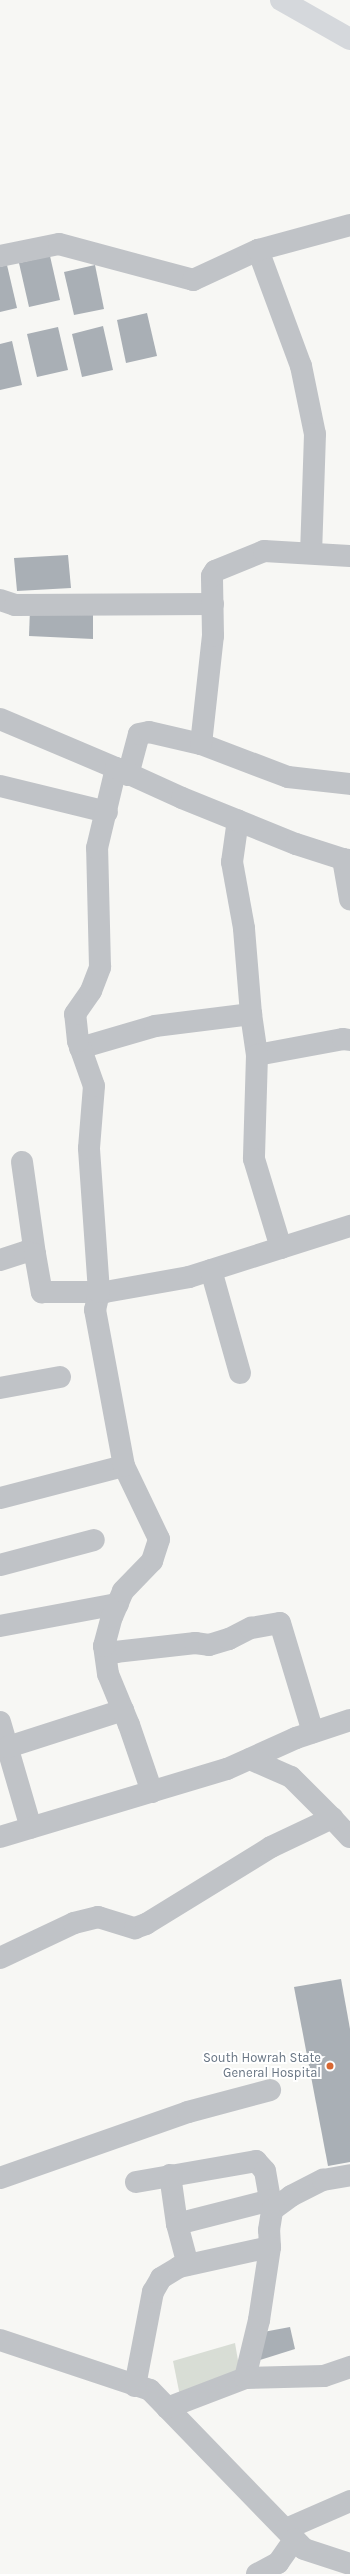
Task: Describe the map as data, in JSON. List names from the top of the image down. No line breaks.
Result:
{"places":["South Howrah State General Hospital"]}
